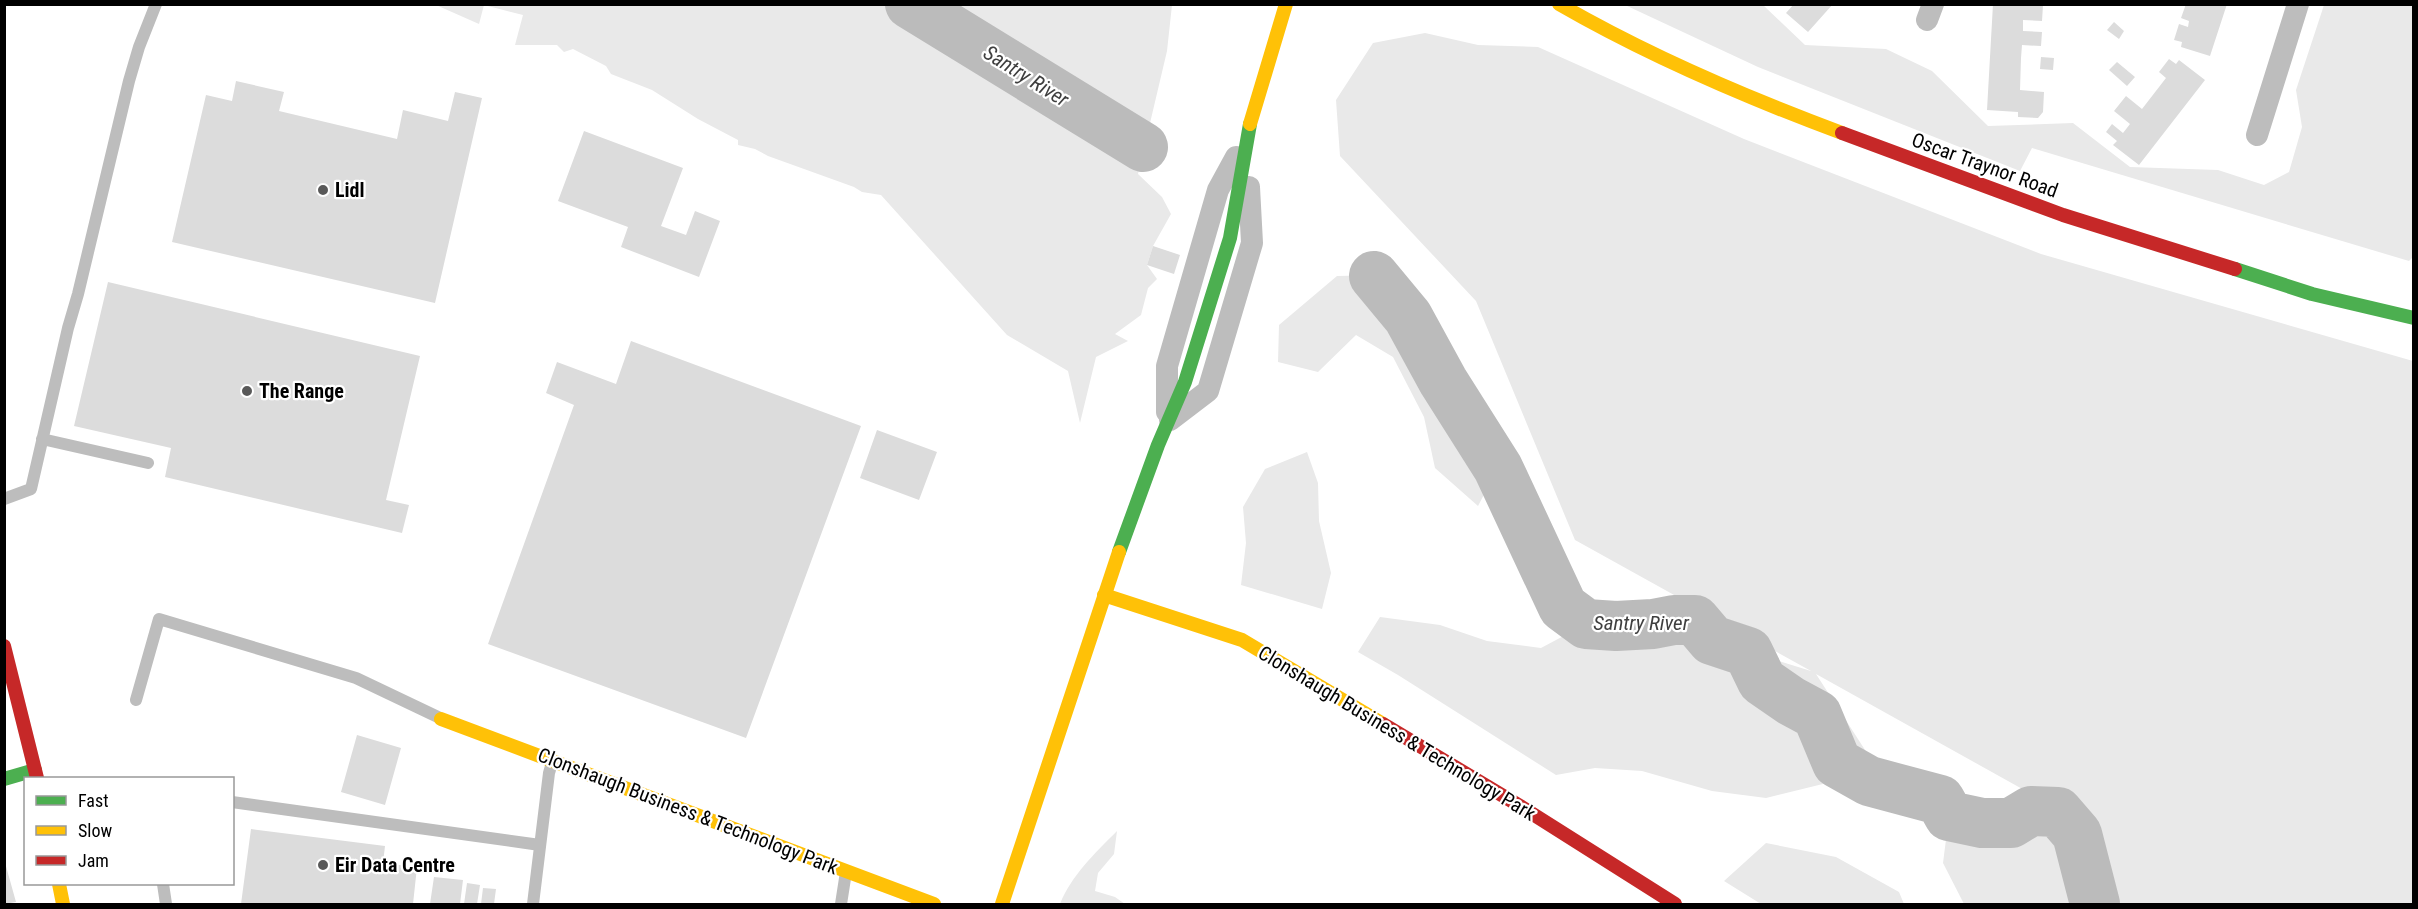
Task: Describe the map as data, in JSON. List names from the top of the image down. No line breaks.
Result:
{"streets":{"street":["Oscar Traynor Road","Clonshaugh Business & Technology Park"]},"water":["Santry River"],"places":["Lidl","The Range","Eir Data Centre"],"legend":["Fast","Slow","Jam"]}
